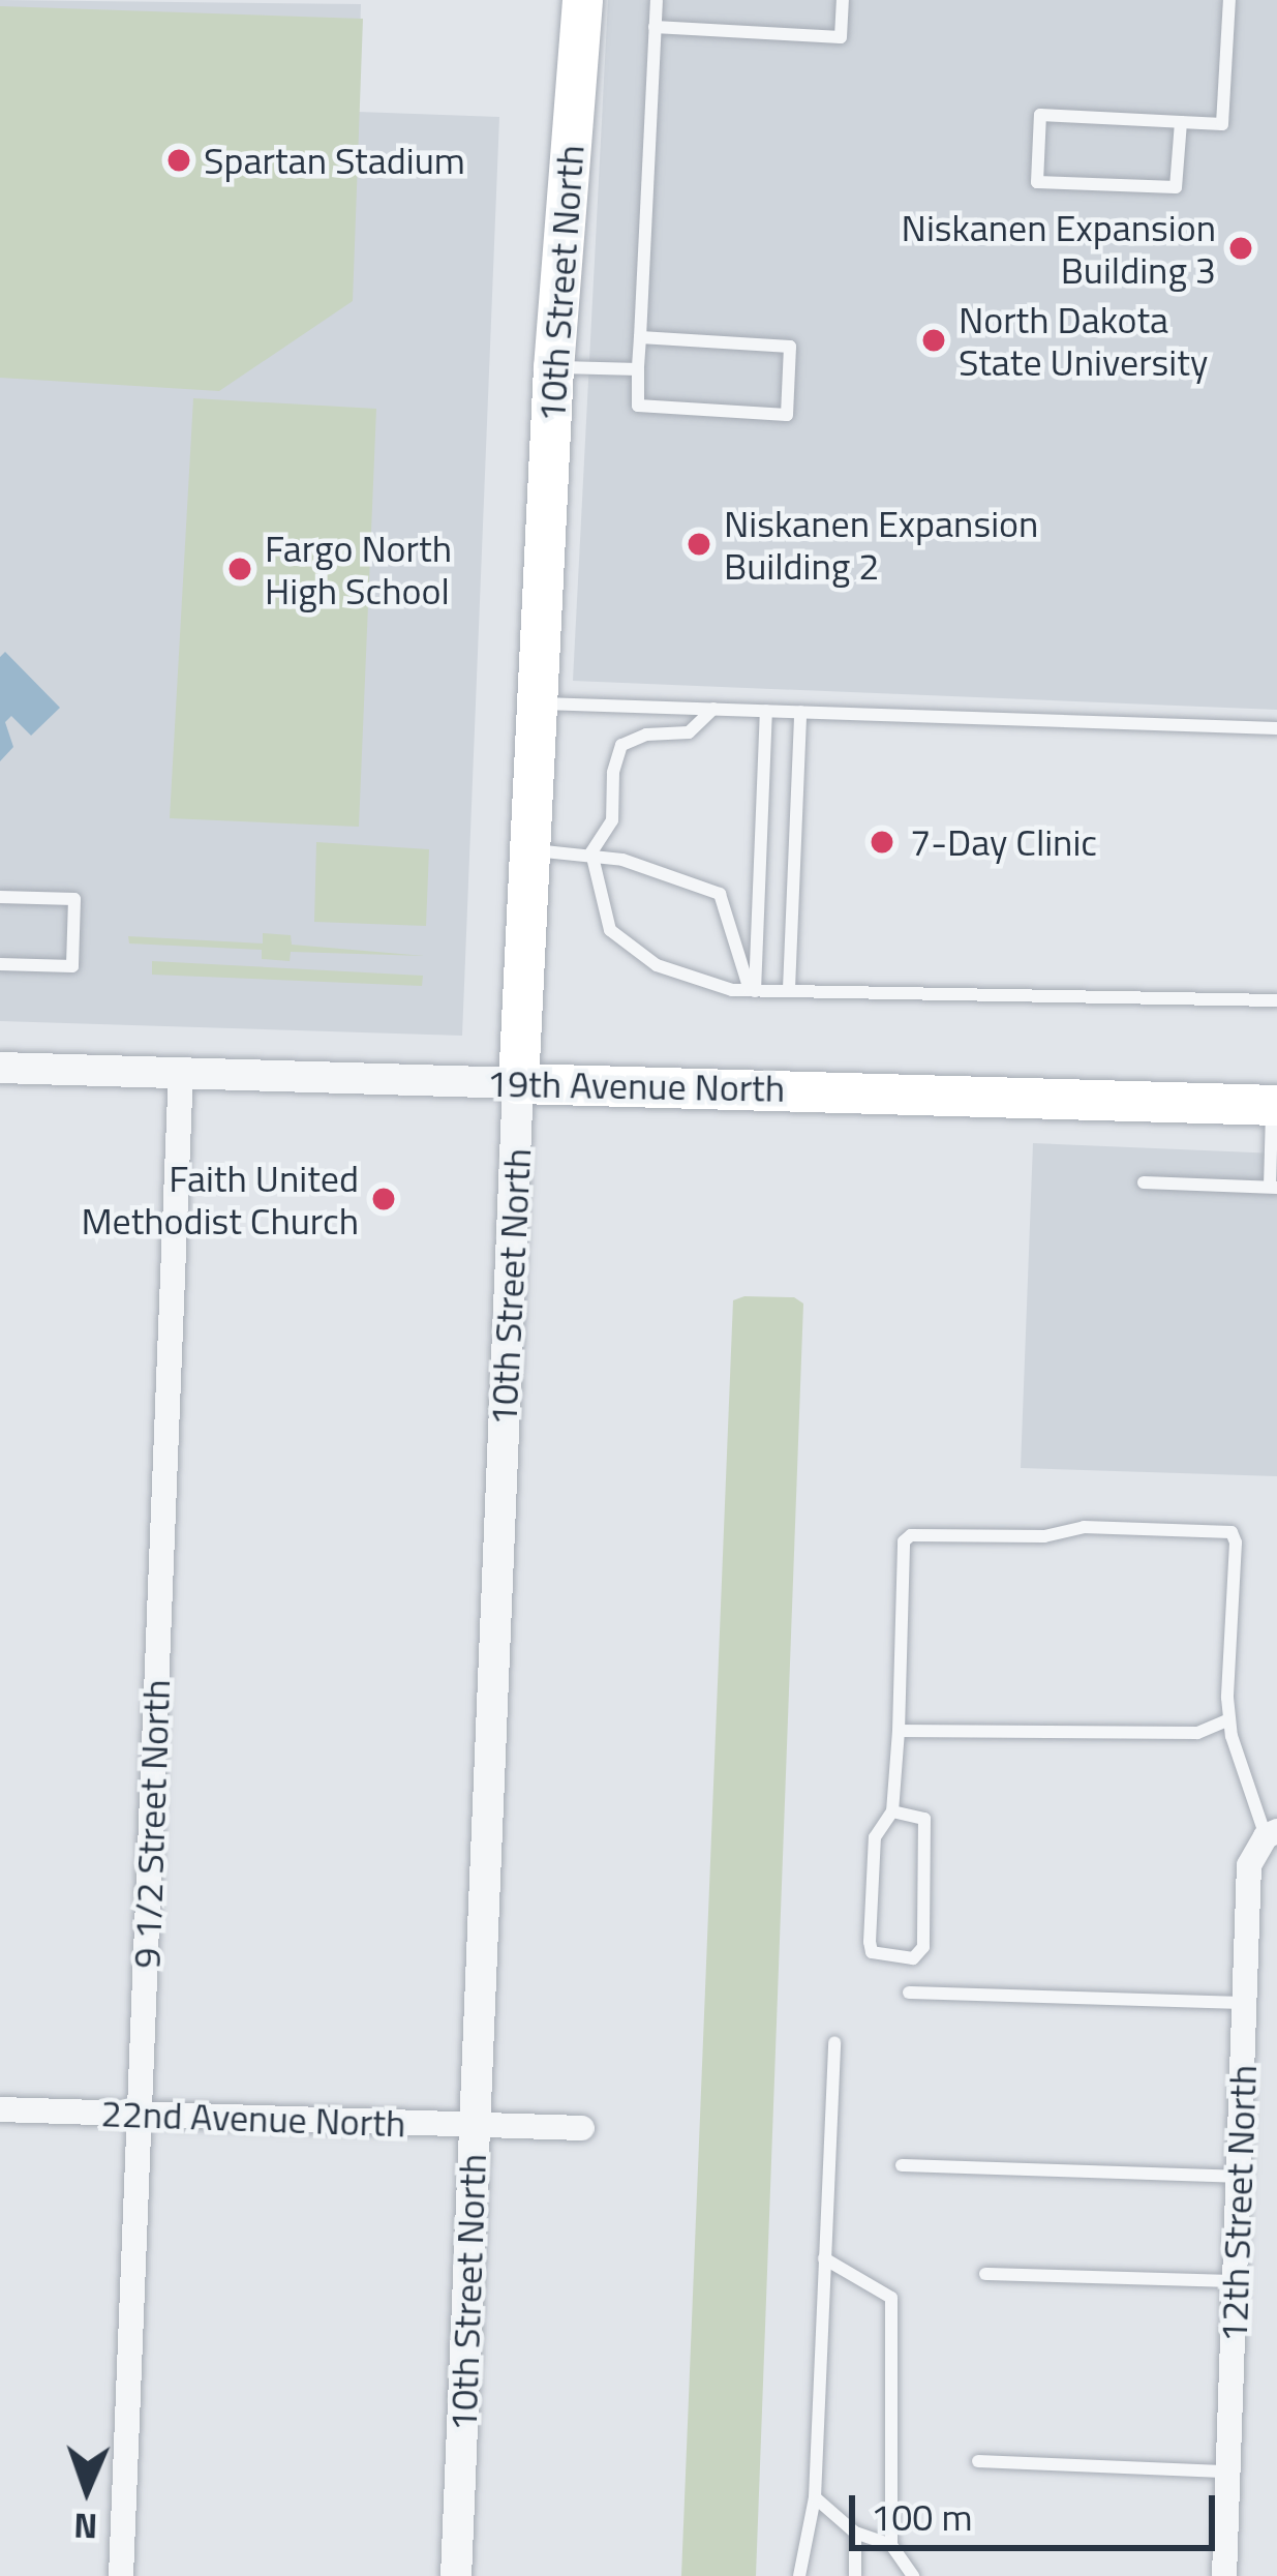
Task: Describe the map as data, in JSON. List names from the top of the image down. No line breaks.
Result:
{"streets":{"main road":["10th Street North","19th Avenue North"],"street":["9 1/2 Street North","22nd Avenue North","12th Street North"]},"crossings":[["10th Street North","19th Avenue North"],["10th Street North","22nd Avenue North"],["19th Avenue North","9 1/2 Street North"],["9 1/2 Street North","22nd Avenue North"]],"places":["Spartan Stadium","Niskanen Expansion Building 3","North Dakota State University","Niskanen Expansion Building 2","Fargo North High School","7-Day Clinic","Faith United Methodist Church"],"scale_bar":"100 m","north":"bottom"}
